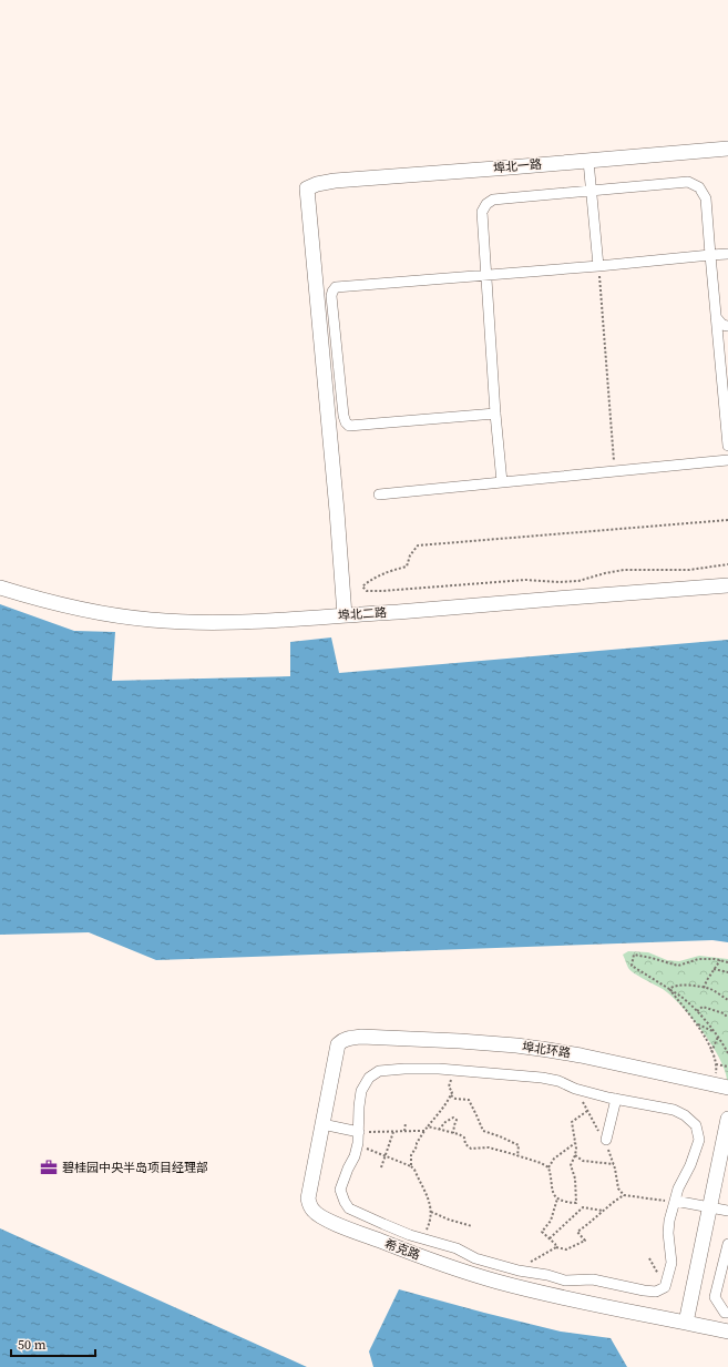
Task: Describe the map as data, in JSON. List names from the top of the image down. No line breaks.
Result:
{"streets":{"street":["埠北一路","埠北二路","埠北环路","希克路"]},"crossings":[["埠北一路","埠北二路"],["埠北环路","希克路"]],"places":{"office":["碧桂园中央半岛项目经理部"]},"scale_bar":"50 m"}
